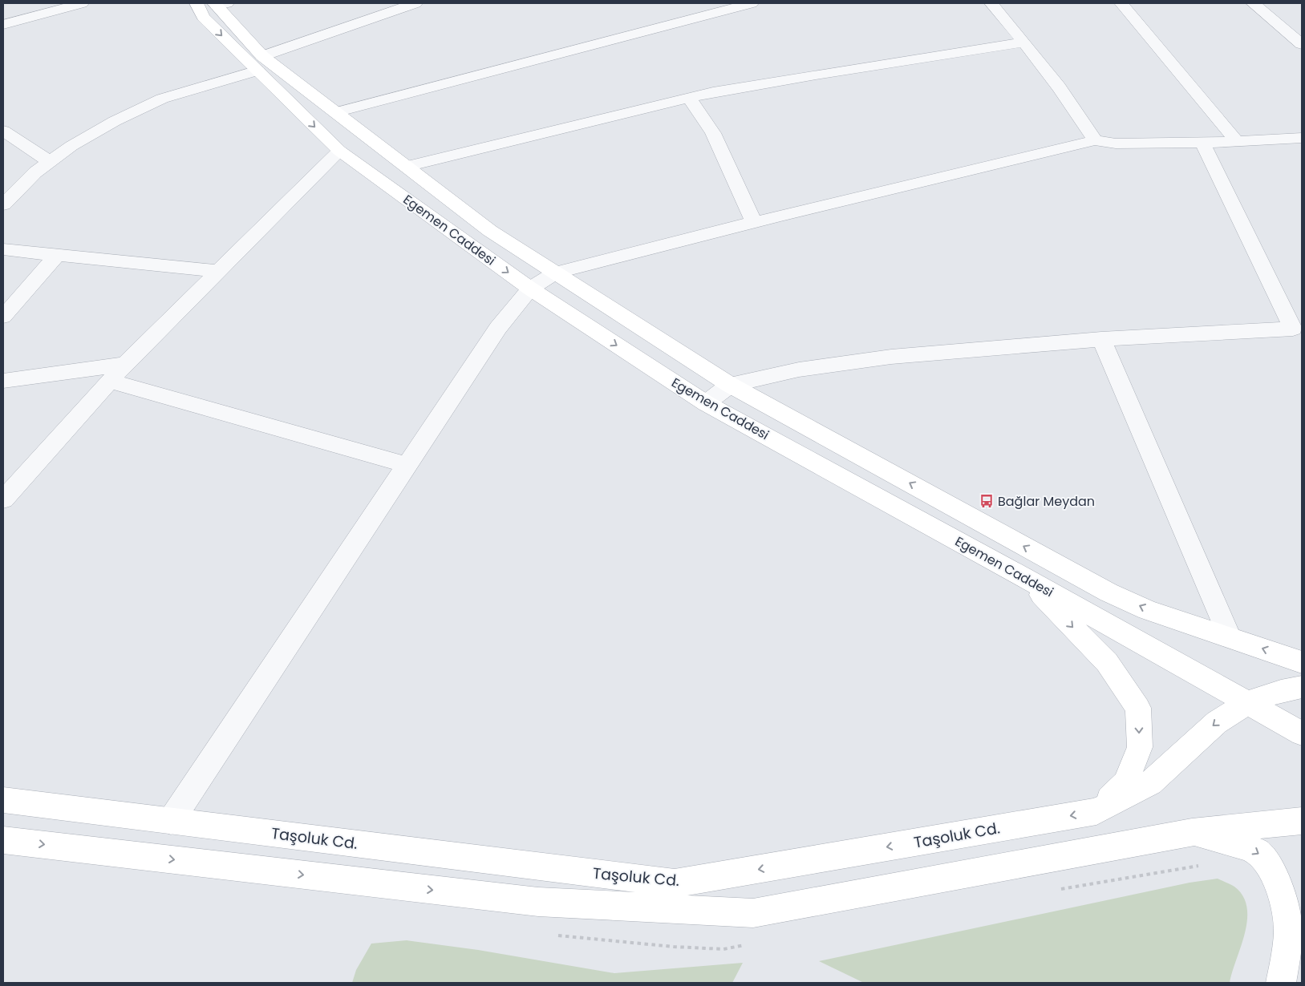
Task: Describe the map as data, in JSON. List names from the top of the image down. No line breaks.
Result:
{"streets":{"main road":["Egemen Caddesi","Taşoluk Cd."]},"crossings":[["Egemen Caddesi","Taşoluk Cd."]],"places":{"bus stop":["Bağlar Meydan"]}}
